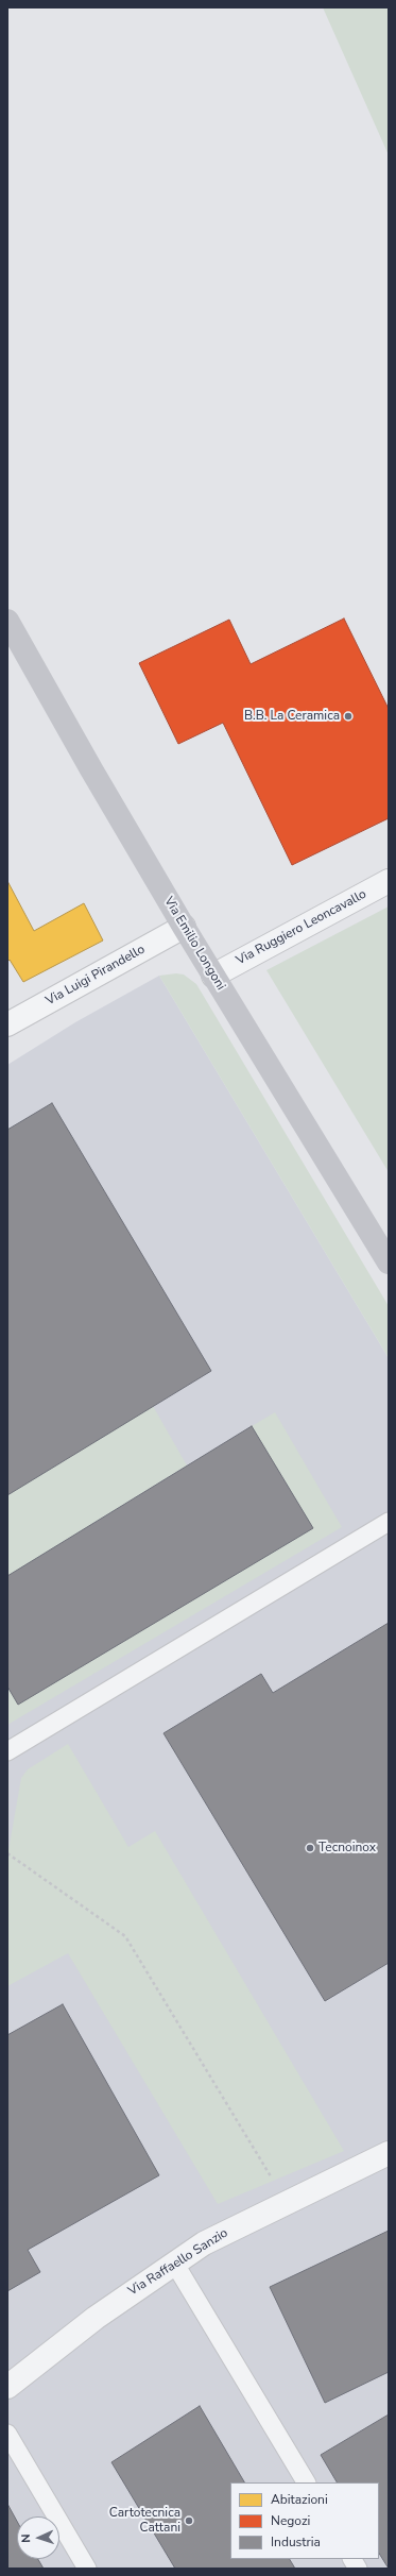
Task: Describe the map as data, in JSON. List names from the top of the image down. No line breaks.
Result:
{"streets":{"street":["Via Ruggiero Leoncavallo","Via Emilio Longoni","Via Luigi Pirandello","Via Raffaello Sanzio"]},"crossings":[["Via Ruggiero Leoncavallo","Via Emilio Longoni"],["Via Emilio Longoni","Via Luigi Pirandello"]],"places":["B.B. La Ceramica","Tecnoinox","Cartotecnica Cattani"],"legend":["Abitazioni","Negozi","Industria"],"north":"left"}
